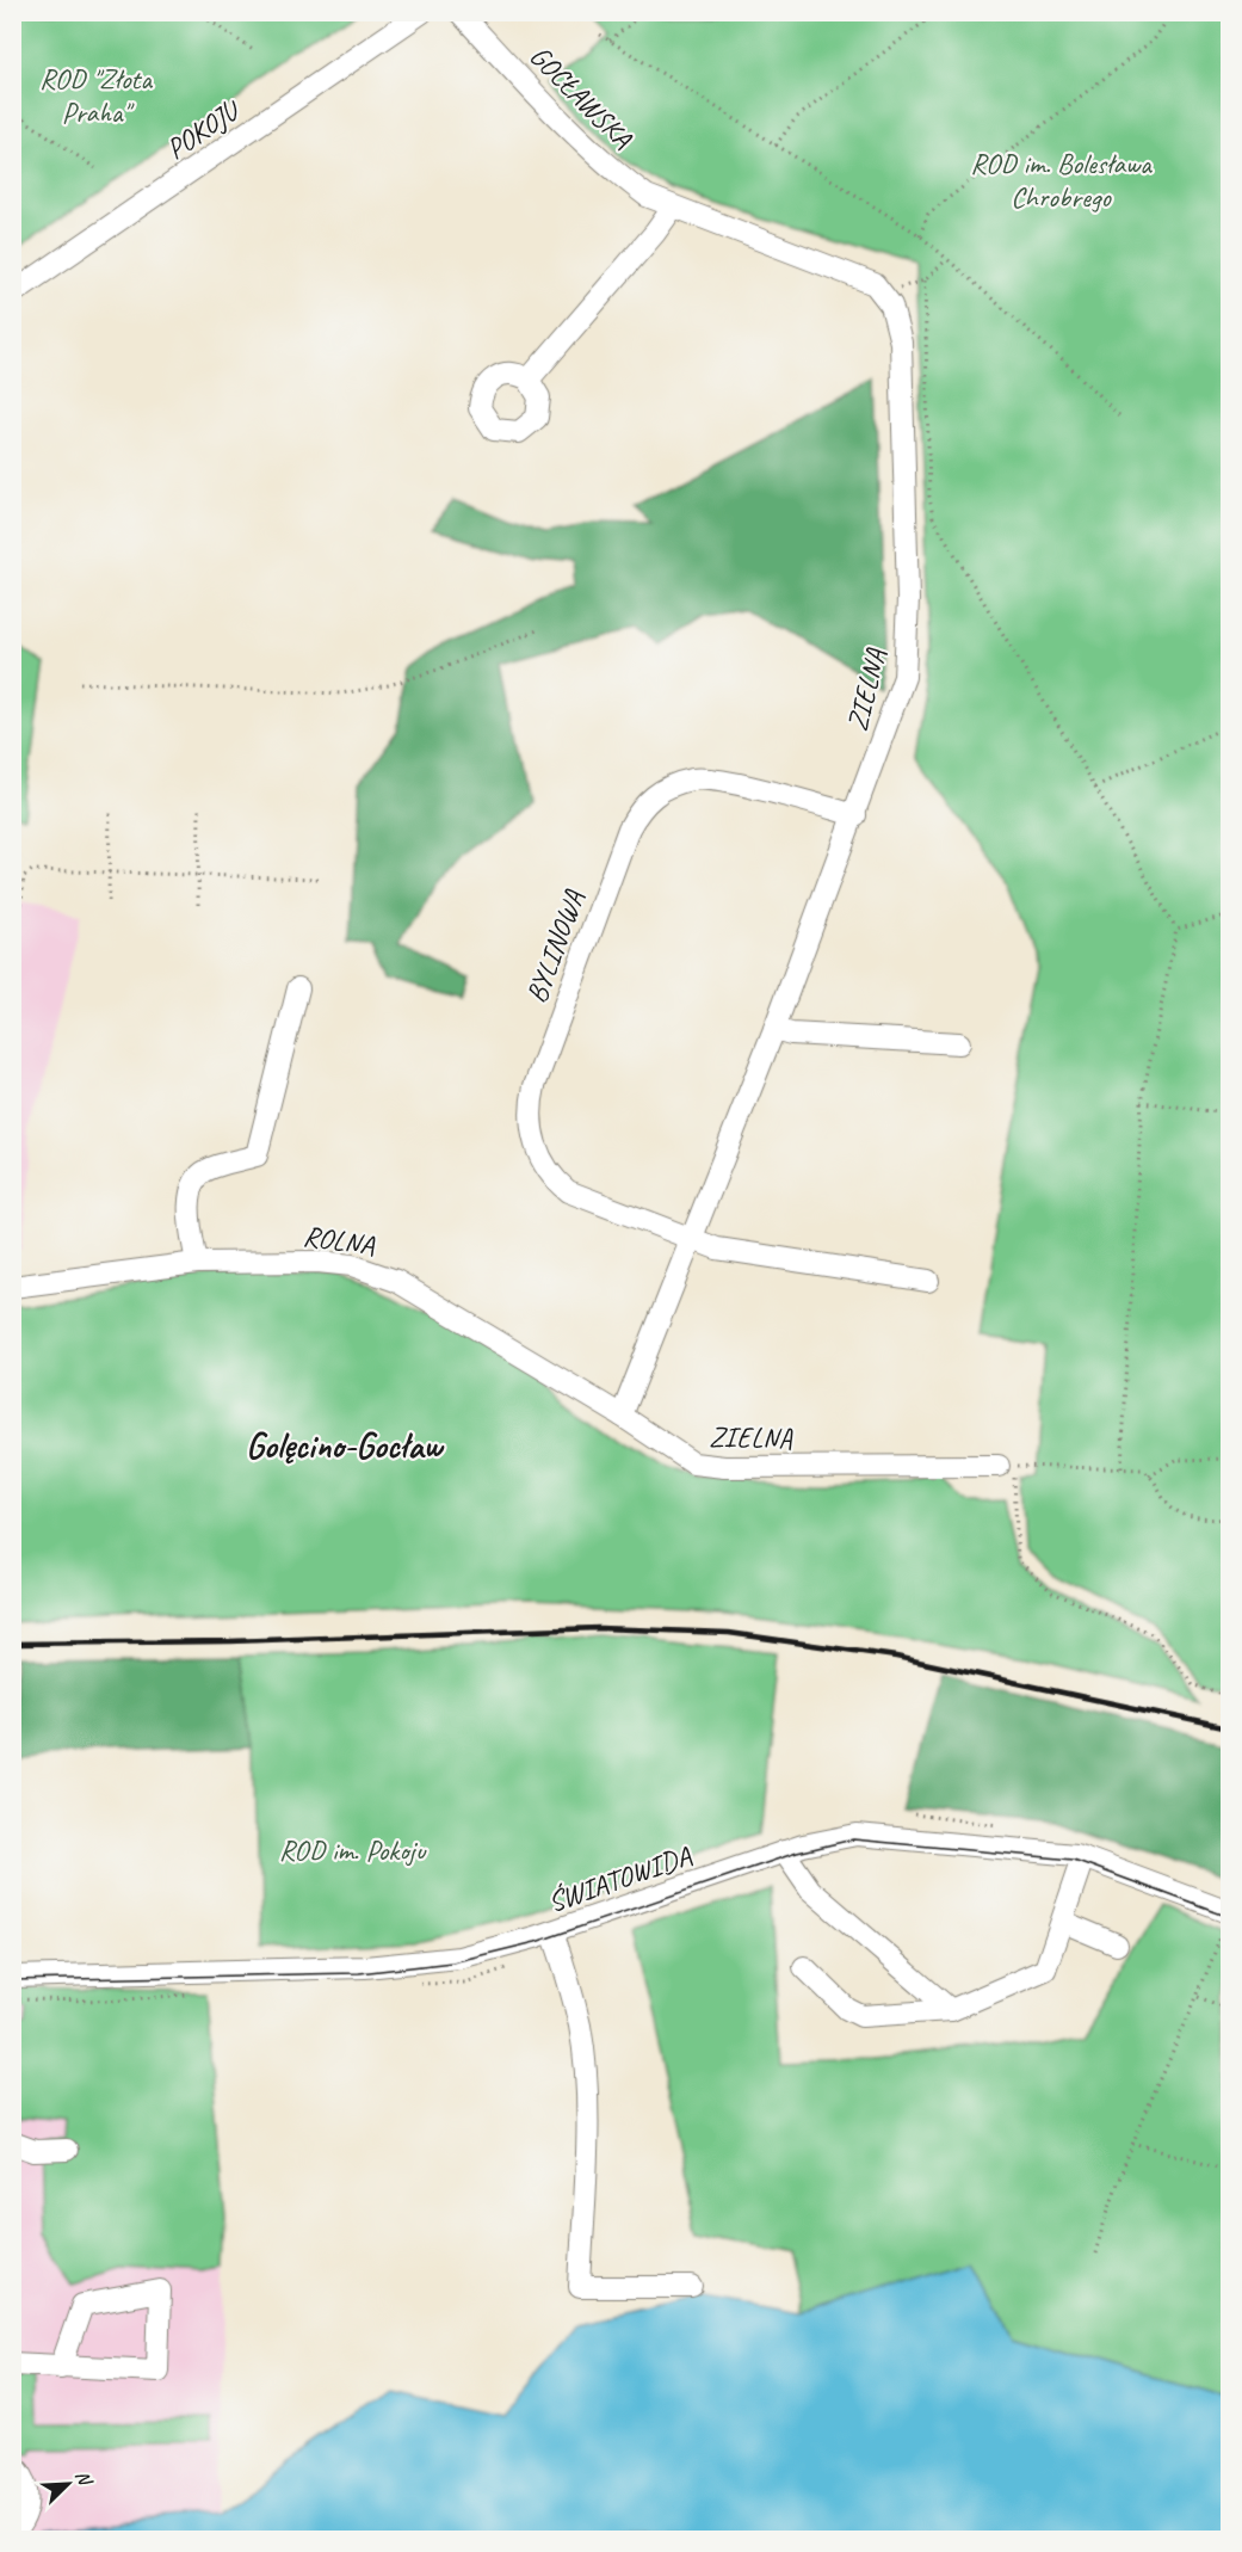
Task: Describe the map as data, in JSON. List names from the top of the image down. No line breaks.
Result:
{"streets":{"street":["GOCŁAWSKA","POKOJU","ZIELNA","BYLINOWA","ROLNA","ŚWIATOWIDA"]},"crossings":[["GOCŁAWSKA","ZIELNA"],["ZIELNA","BYLINOWA"],["ZIELNA","ROLNA"]],"districts":["Golęcino-Gocław"],"parks":["ROD \"Złota Praha\"","ROD im. Bolesława Chrobrego","ROD im. Pokoju"],"north":"top right"}
